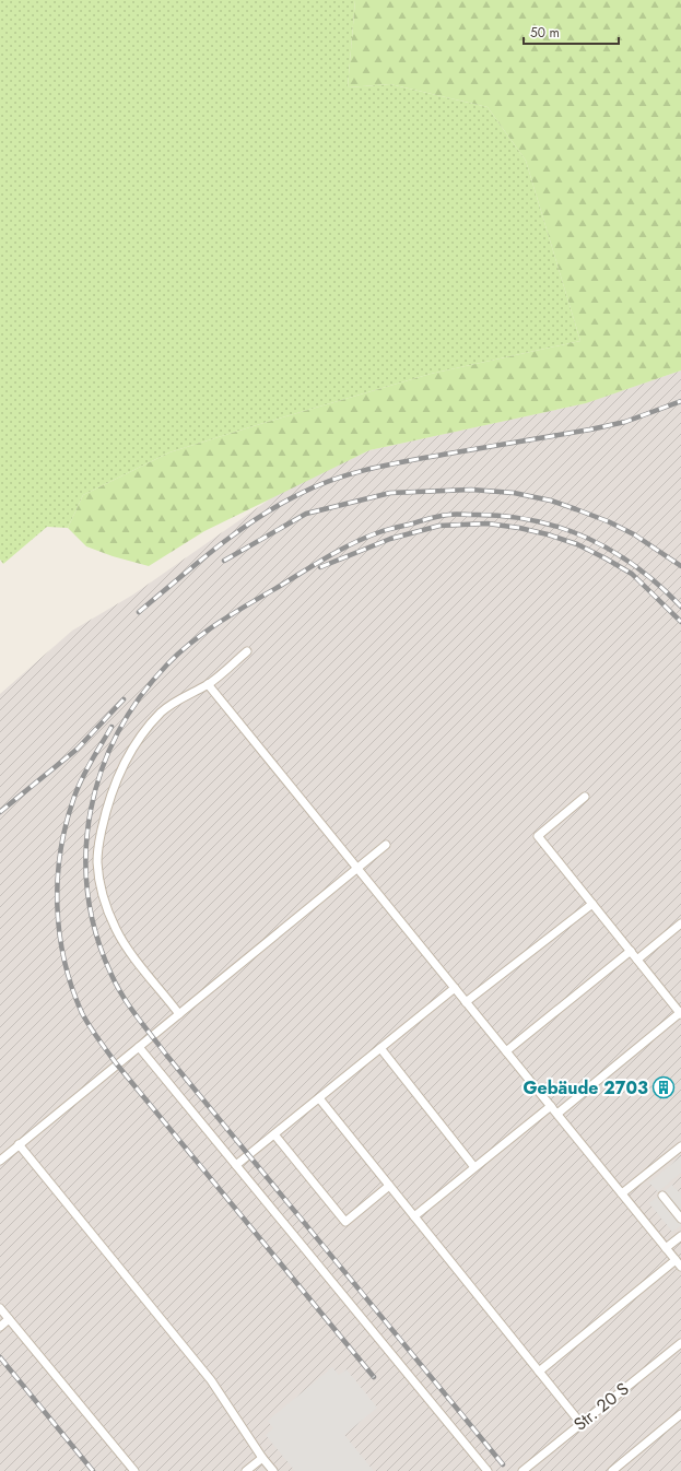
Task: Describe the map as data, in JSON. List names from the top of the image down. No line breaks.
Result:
{"streets":{"lane":["Str. 20 S"]},"places":{"building":["Gebäude 2703"]},"scale_bar":"50 m"}
